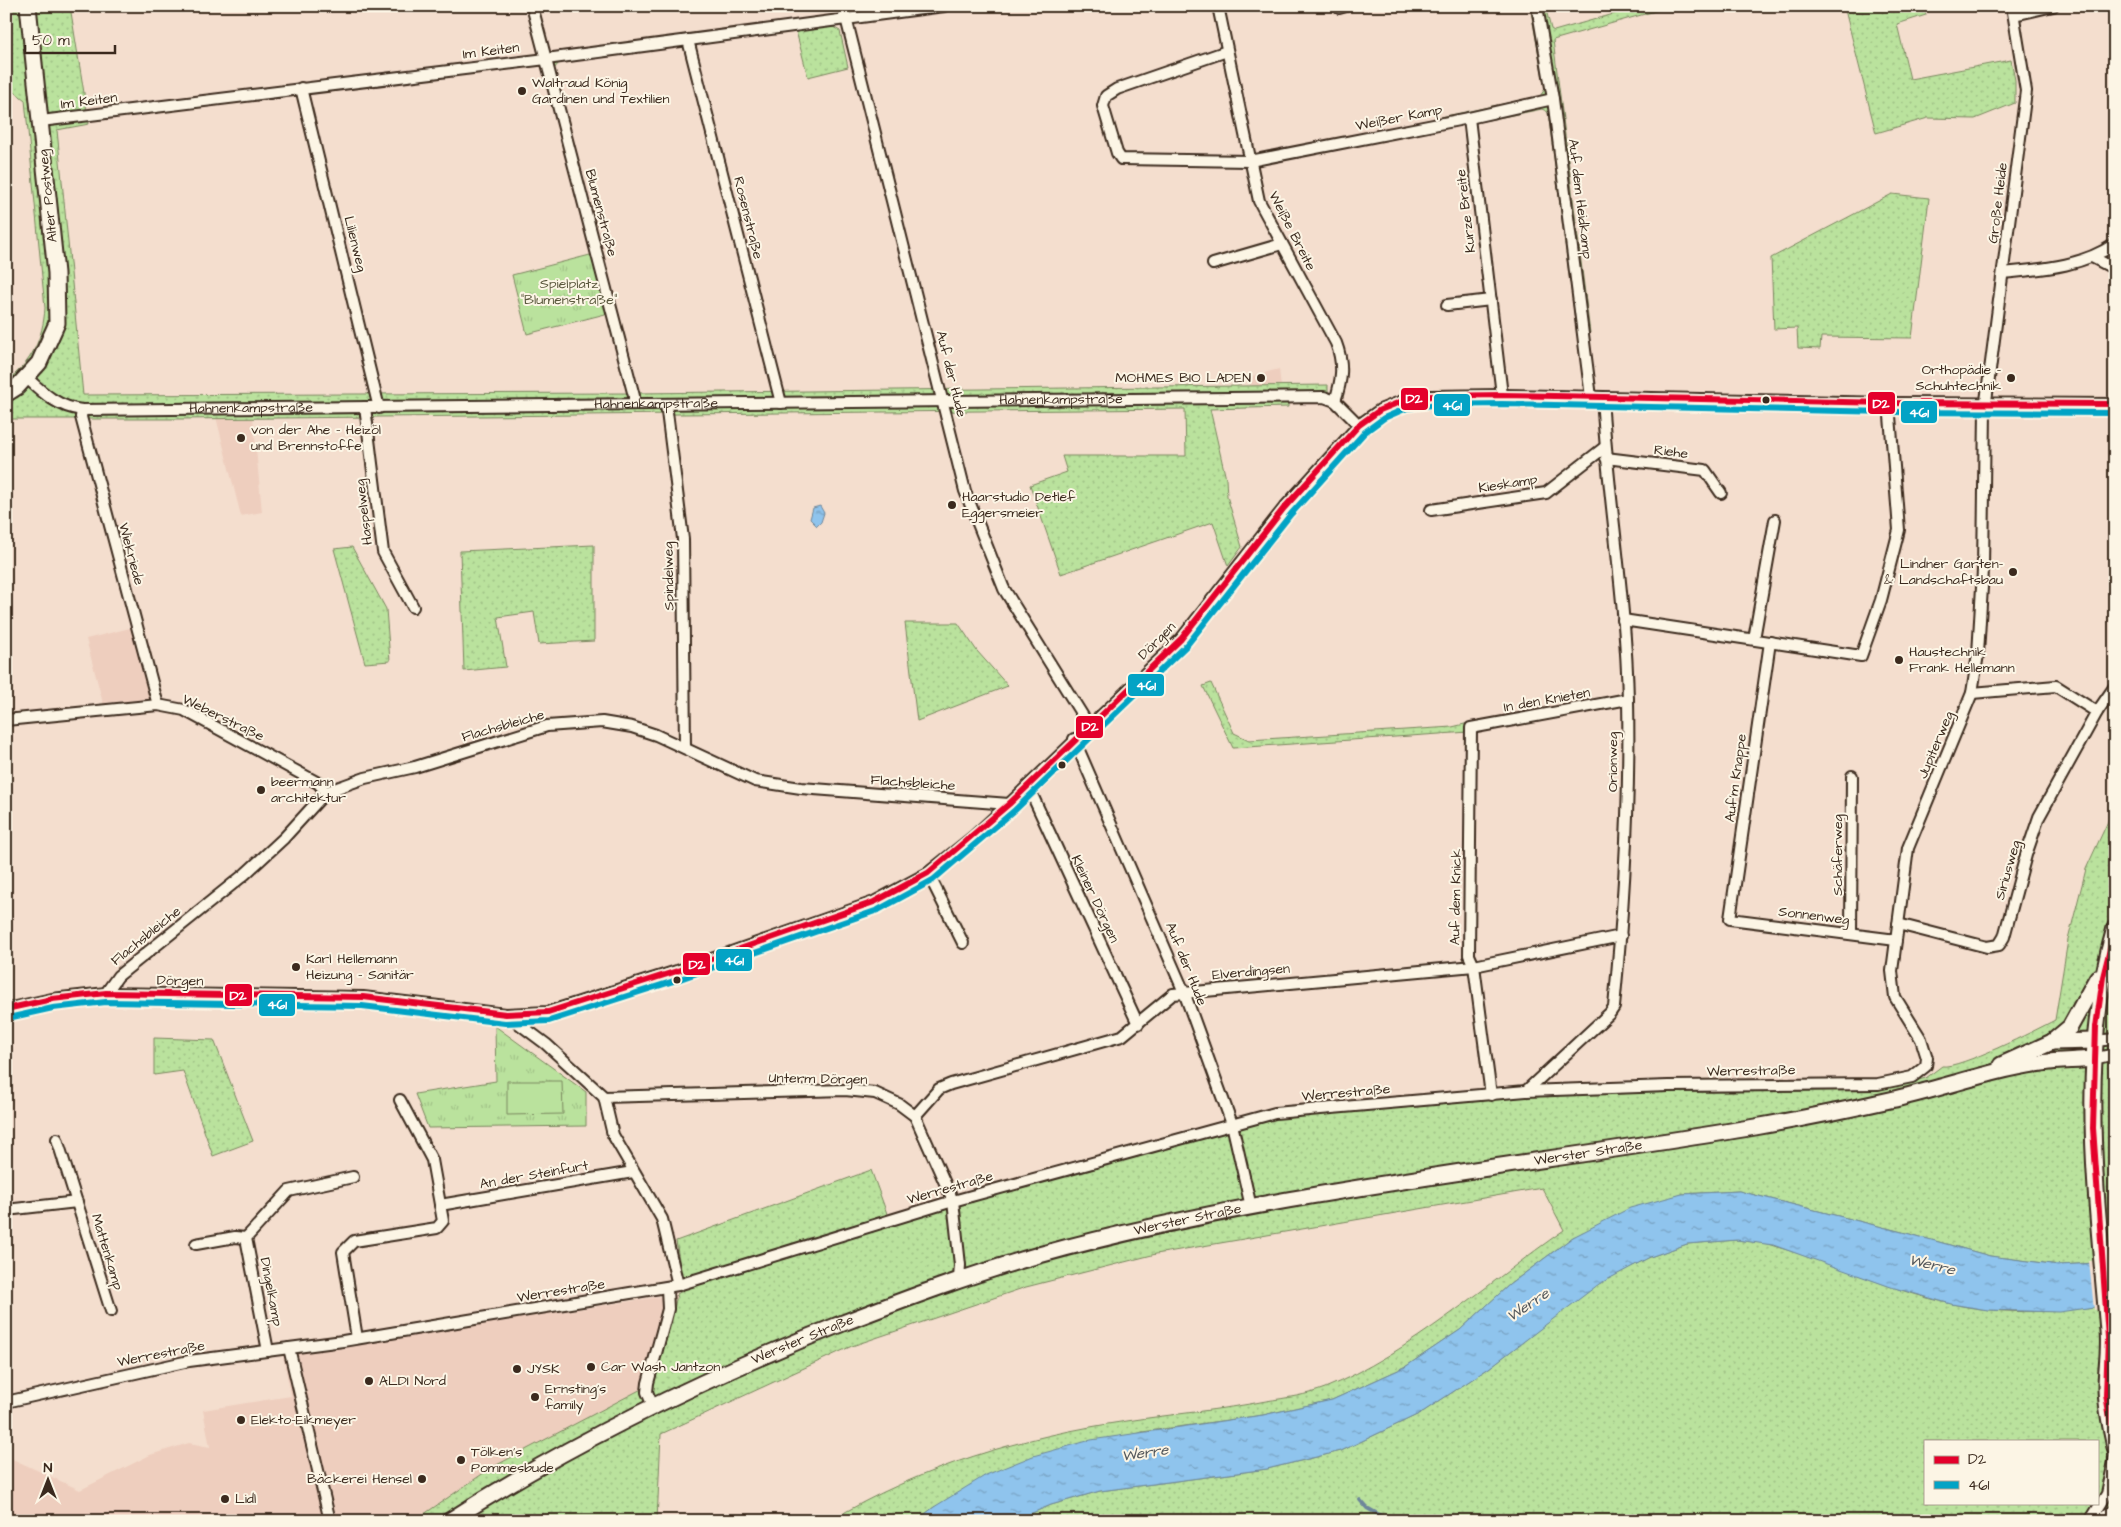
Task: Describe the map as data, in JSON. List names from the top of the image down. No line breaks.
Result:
{"streets":{"main road":["Alter Postweg","Werster Straße"],"street":["Im Keiten","Weißer Kamp","Auf dem Heidkamp","Große Heide","Kurze Breite","Blumenstraße","Rosenstraße","Weiße Breite","Lilienweg","Auf der Hude","Hahnenkampstraße","Riehe","Kieskamp","Haspelweg","Wiekriede","Spindelweg","Dörgen","In den Knieten","Weberstraße","Flachsbleiche","Jupiterweg","Orionweg","Auf'm Knappe","Schäferweg","Siriusweg","Auf dem Knick","Kleiner Dörgen","Sonnenweg","Elverdingsen","Werrestraße","Unterm Dörgen","An der Steinfurt","Mattenkamp","Dingelkamp"]},"crossings":[["Im Keiten","Alter Postweg"],["Im Keiten","Blumenstraße"],["Im Keiten","Rosenstraße"],["Im Keiten","Lilienweg"],["Im Keiten","Auf der Hude"],["Weißer Kamp","Auf dem Heidkamp"],["Weißer Kamp","Kurze Breite"],["Weißer Kamp","Weiße Breite"],["Alter Postweg","Hahnenkampstraße"],["Große Heide","Jupiterweg"],["Blumenstraße","Hahnenkampstraße"],["Rosenstraße","Hahnenkampstraße"],["Weiße Breite","Hahnenkampstraße"],["Lilienweg","Hahnenkampstraße"],["Auf der Hude","Hahnenkampstraße"],["Auf der Hude","Dörgen"],["Auf der Hude","Elverdingsen"],["Auf der Hude","Werrestraße"],["Auf der Hude","Werster Straße"],["Hahnenkampstraße","Haspelweg"],["Hahnenkampstraße","Wiekriede"],["Hahnenkampstraße","Spindelweg"],["Riehe","Orionweg"],["Kieskamp","Orionweg"],["Wiekriede","Weberstraße"],["Spindelweg","Flachsbleiche"],["Dörgen","Flachsbleiche"],["Dörgen","Kleiner Dörgen"],["In den Knieten","Orionweg"],["In den Knieten","Auf dem Knick"],["Weberstraße","Flachsbleiche"],["Jupiterweg","Siriusweg"],["Jupiterweg","Sonnenweg"],["Jupiterweg","Werrestraße"],["Orionweg","Elverdingsen"],["Orionweg","Werrestraße"],["Auf'm Knappe","Sonnenweg"],["Schäferweg","Sonnenweg"],["Auf dem Knick","Elverdingsen"],["Auf dem Knick","Werrestraße"],["Kleiner Dörgen","Elverdingsen"],["Elverdingsen","Unterm Dörgen"],["Werrestraße","Dingelkamp"]],"water":["Werre"],"parks":["Spielplatz \"Blumenstraße\""],"places":["Waltraud König Gardinen und Textilien","MOHMES BIO LADEN","Orthopädie - Schuhtechnik","von der Ahe - Heizöl und Brennstoffe","Haarstudio Detlef Eggersmeier","Lindner Garten- & Landschaftsbau","Haustechnik Frank Hellemann","beermann architektur","Karl Hellemann Heizung - Sanitär","Car Wash Jantzon","JYSK","ALDI Nord","Ernsting's family","Elekto-Eikmeyer","Tölken's Pommesbude","Bäckerei Hensel","Lidl"],"lines":["transit line D2","transit line 461"],"legend":["D2","461"],"scale_bar":"50 m","north":"top"}
